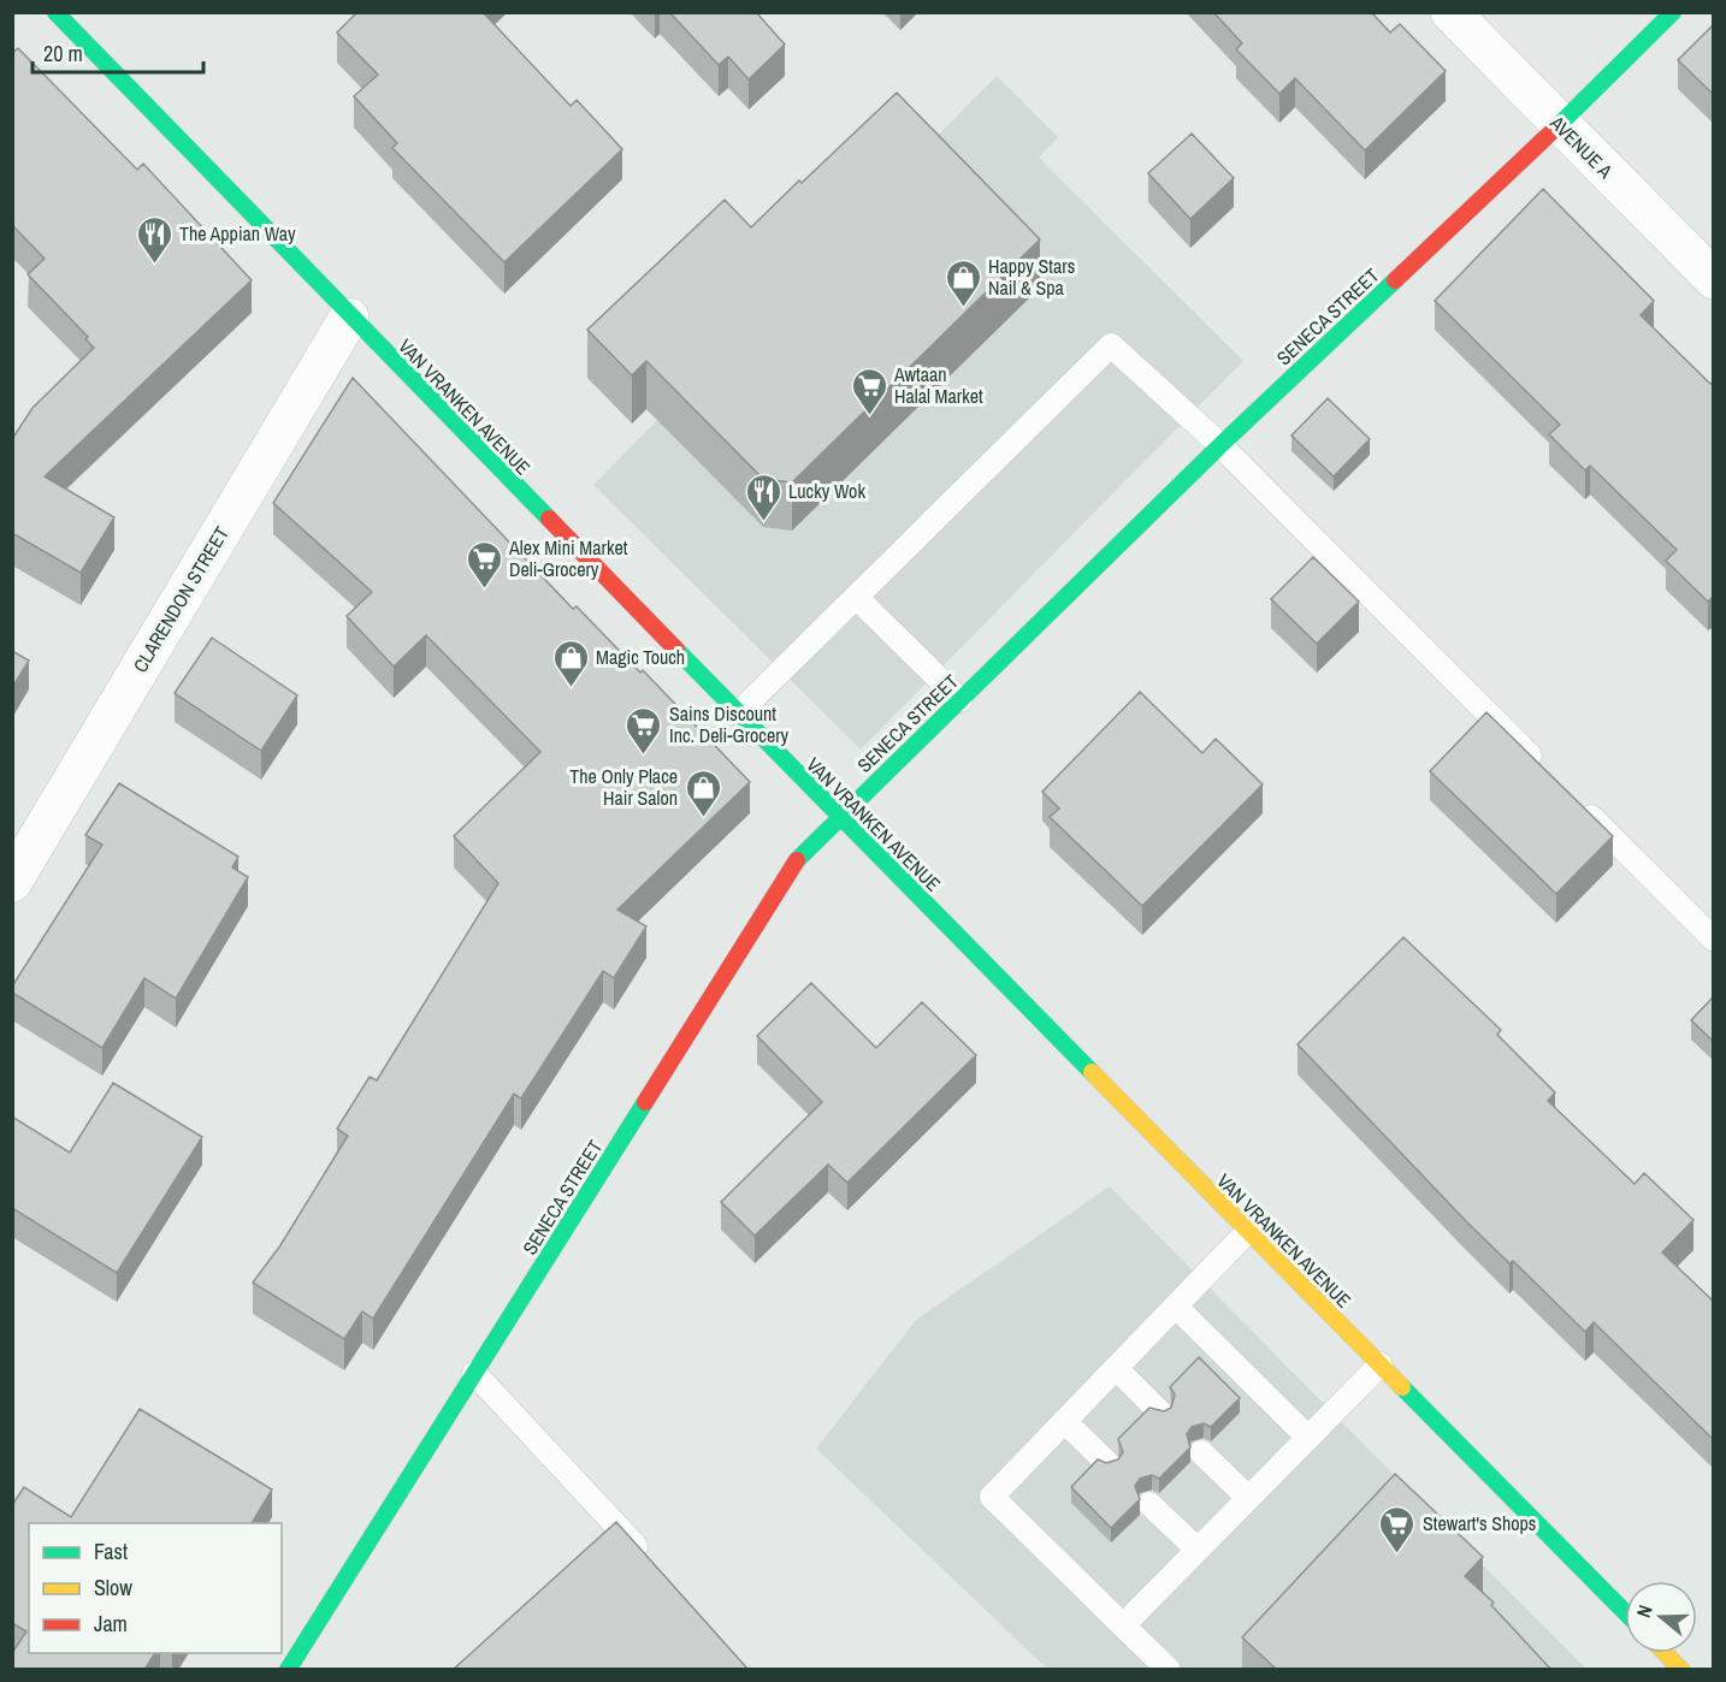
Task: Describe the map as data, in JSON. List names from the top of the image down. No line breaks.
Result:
{"streets":{"street":["AVENUE A","SENECA STREET","VAN VRANKEN AVENUE","CLARENDON STREET"]},"crossings":[["AVENUE A","SENECA STREET"],["SENECA STREET","VAN VRANKEN AVENUE"],["VAN VRANKEN AVENUE","CLARENDON STREET"]],"places":{"restaurant":["The Appian Way","Lucky Wok"],"shop":["Happy Stars Nail & Spa","Magic Touch","The Only Place Hair Salon"],"supermarket":["Awtaan Halal Market","Alex Mini Market Deli-Grocery","Sains Discount Inc. Deli-Grocery","Stewart's Shops"]},"legend":["Fast","Slow","Jam"],"scale_bar":"20 m","north":"left"}
